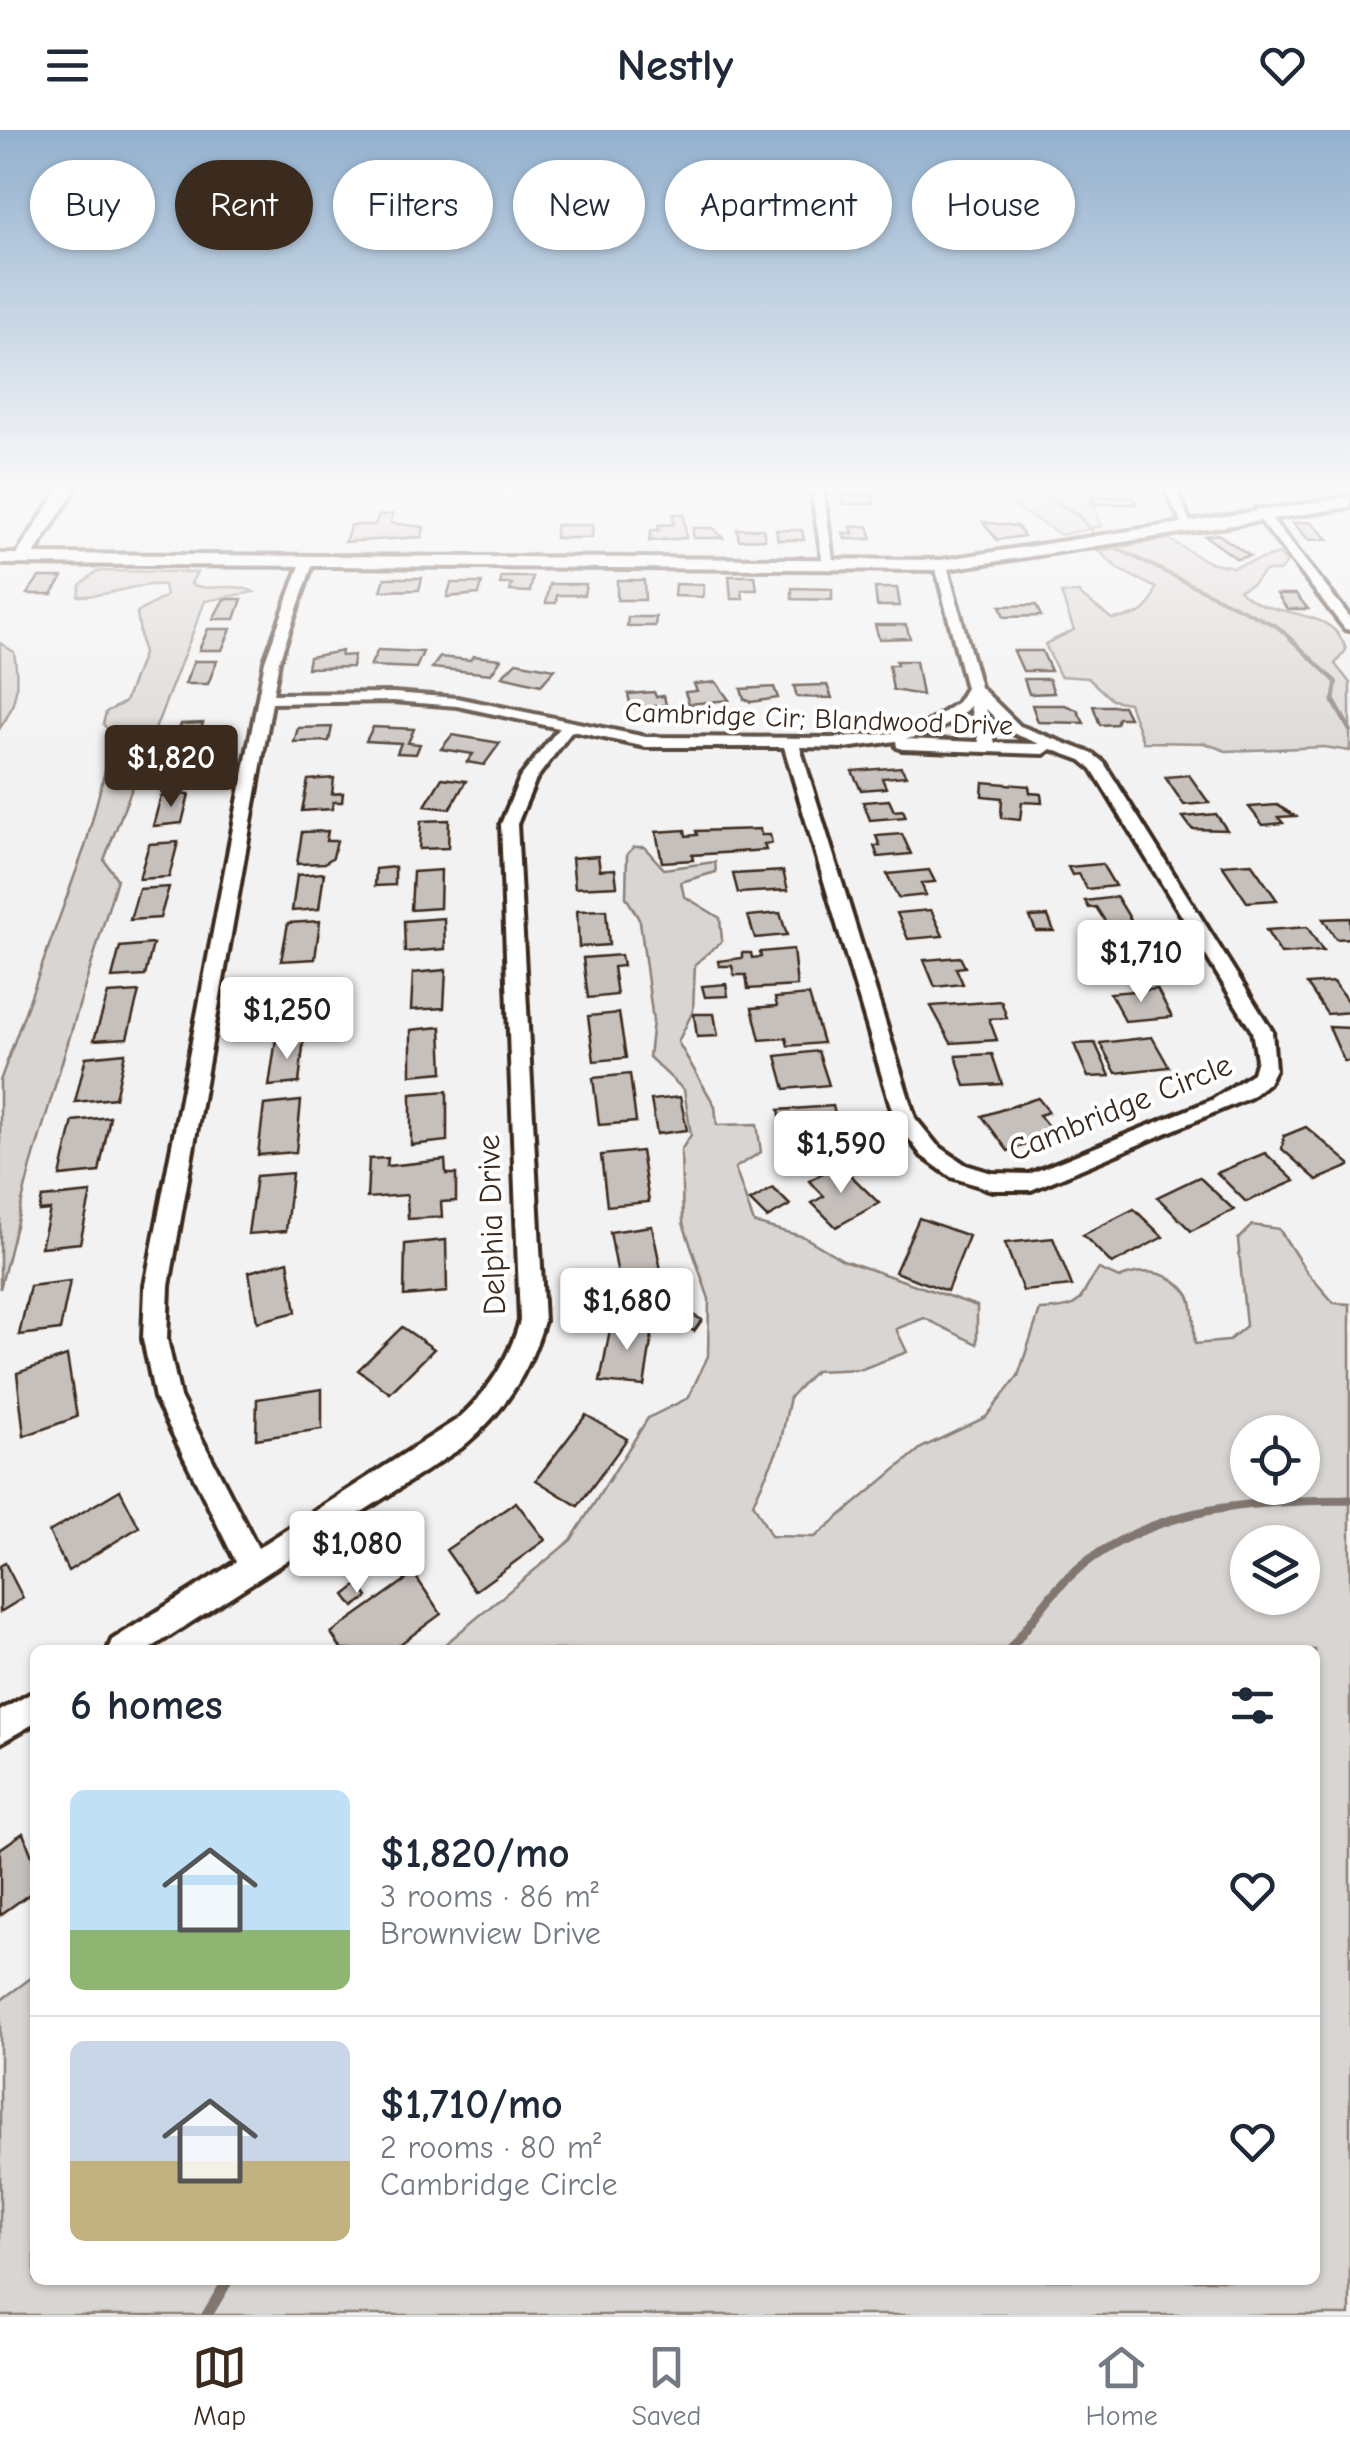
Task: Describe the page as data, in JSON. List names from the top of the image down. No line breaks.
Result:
{"streets":{"street":["Cambridge Cir; Blandwood Drive","Cambridge Circle","Delphia Drive"]},"crossings":[["Cambridge Cir; Blandwood Drive","Cambridge Circle"],["Cambridge Cir; Blandwood Drive","Delphia Drive"]],"page":{"header":"Nestly","chip":["Buy","Rent","Filters","New","Apartment","House"],"price":["$1,820","$1,710","$1,250","$1,590","$1,680","$1,080"],"heading":"6 homes","list":[{"name":"$1,820/mo","note":"3 rooms · 86 m² · Brownview Drive"},{"name":"$1,710/mo","note":"2 rooms · 80 m² · Cambridge Circle"}],"tabs":["Map","Saved","Home"]}}
